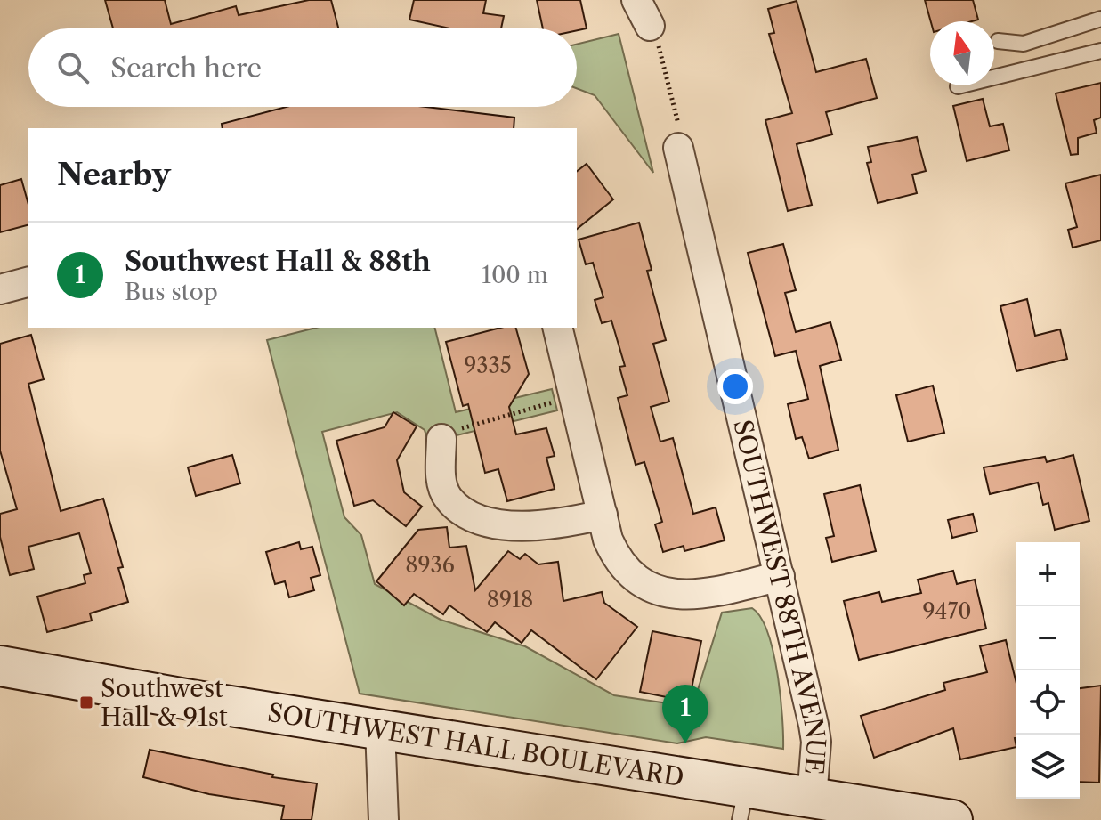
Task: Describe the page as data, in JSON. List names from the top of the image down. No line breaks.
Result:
{"streets":{"main road":["SOUTHWEST HALL BOULEVARD"],"street":["SOUTHWEST 88TH AVENUE"]},"crossings":[["SOUTHWEST 88TH AVENUE","SOUTHWEST HALL BOULEVARD"]],"places":{"transit":["Southwest Hall & 91st"]},"house_numbers":["9335","8936","8918","9470"],"north":"top","page":{"search":"Search here","heading":"Nearby","list":[{"mark":"1","name":"Southwest Hall & 88th","note":"Bus stop","value":"100 m"}],"map_buttons":["+","−"],"pins":"1"}}
